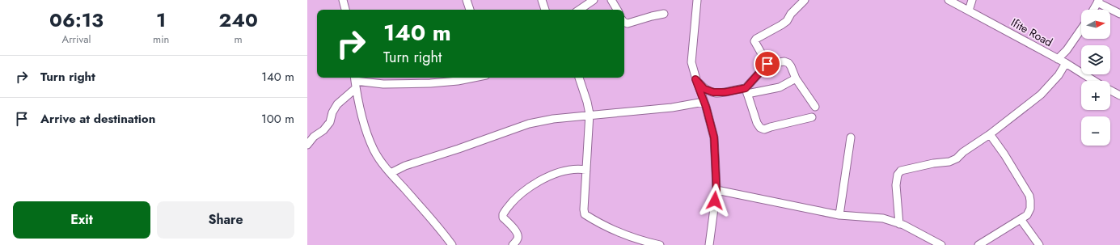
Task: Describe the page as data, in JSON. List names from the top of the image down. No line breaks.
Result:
{"streets":{"street":["Ifite Road"]},"north":"right","page":{"eta":["06:13","Arrival","1","min","240","m"],"map_buttons":["+","−"],"turn":["140 m","Turn right"],"list":[{"name":"Turn right","value":"140 m"},{"name":"Arrive at destination","value":"100 m"}],"buttons":["Exit","Share"]}}
